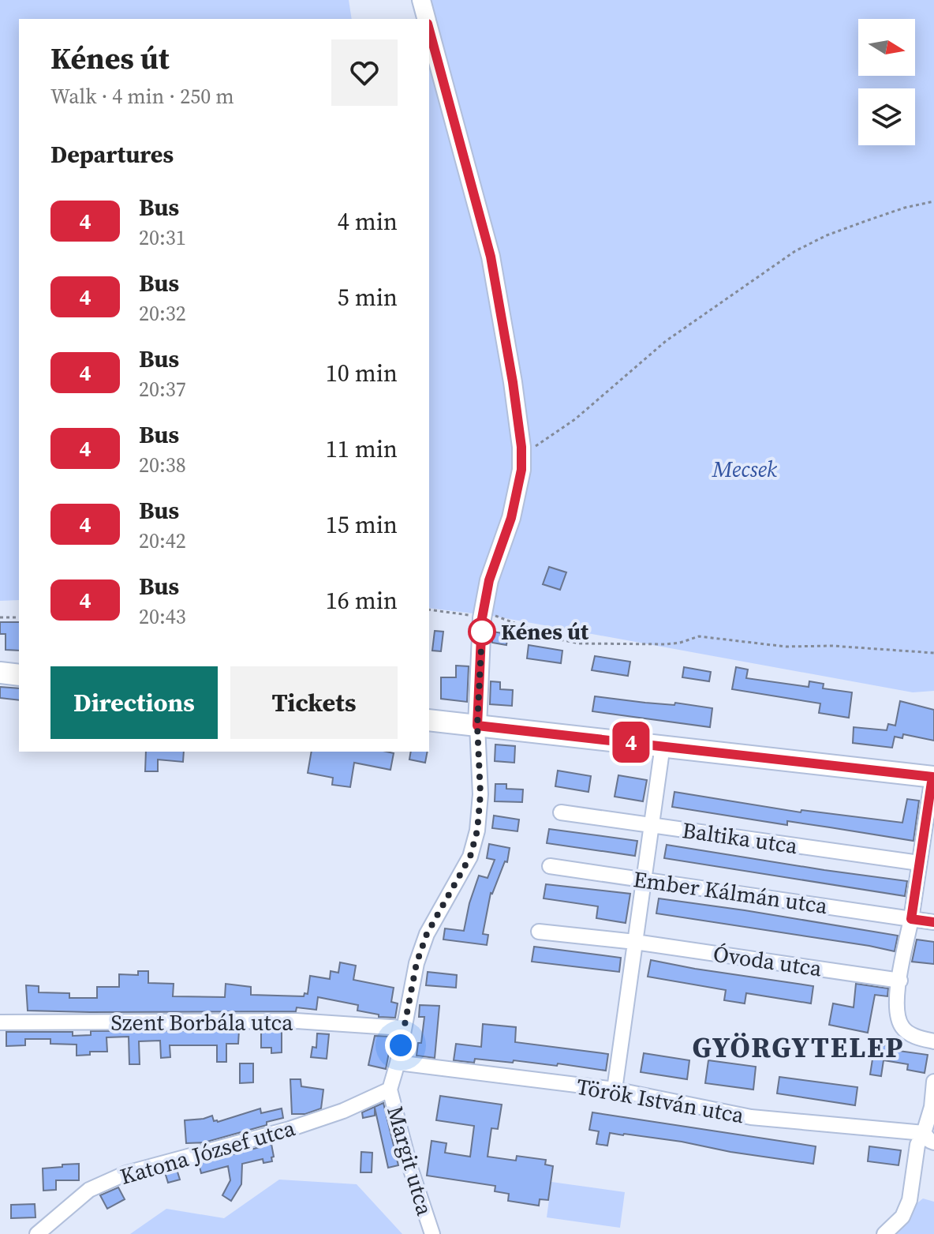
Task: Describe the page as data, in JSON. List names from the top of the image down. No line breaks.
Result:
{"streets":{"street":["Baltika utca","Ember Kálmán utca","Óvoda utca","Szent Borbála utca","Török István utca","Katona József utca","Margit utca"]},"crossings":[["Szent Borbála utca","Margit utca"],["Török István utca","Margit utca"],["Katona József utca","Margit utca"]],"districts":["GYÖRGYTELEP"],"parks":["Mecsek"],"places":["Kénes út"],"lines":["bus line 4"],"north":"right","page":{"on_map":"4","heading":[["Kénes út","Walk · 4 min · 250 m"],"Departures"],"list":[{"mark":"4","name":"Bus","note":"20:31","value":"4 min"},{"mark":"4","name":"Bus","note":"20:32","value":"5 min"},{"mark":"4","name":"Bus","note":"20:37","value":"10 min"},{"mark":"4","name":"Bus","note":"20:38","value":"11 min"},{"mark":"4","name":"Bus","note":"20:42","value":"15 min"},{"mark":"4","name":"Bus","note":"20:43","value":"16 min"}],"buttons":["Directions","Tickets"]}}
